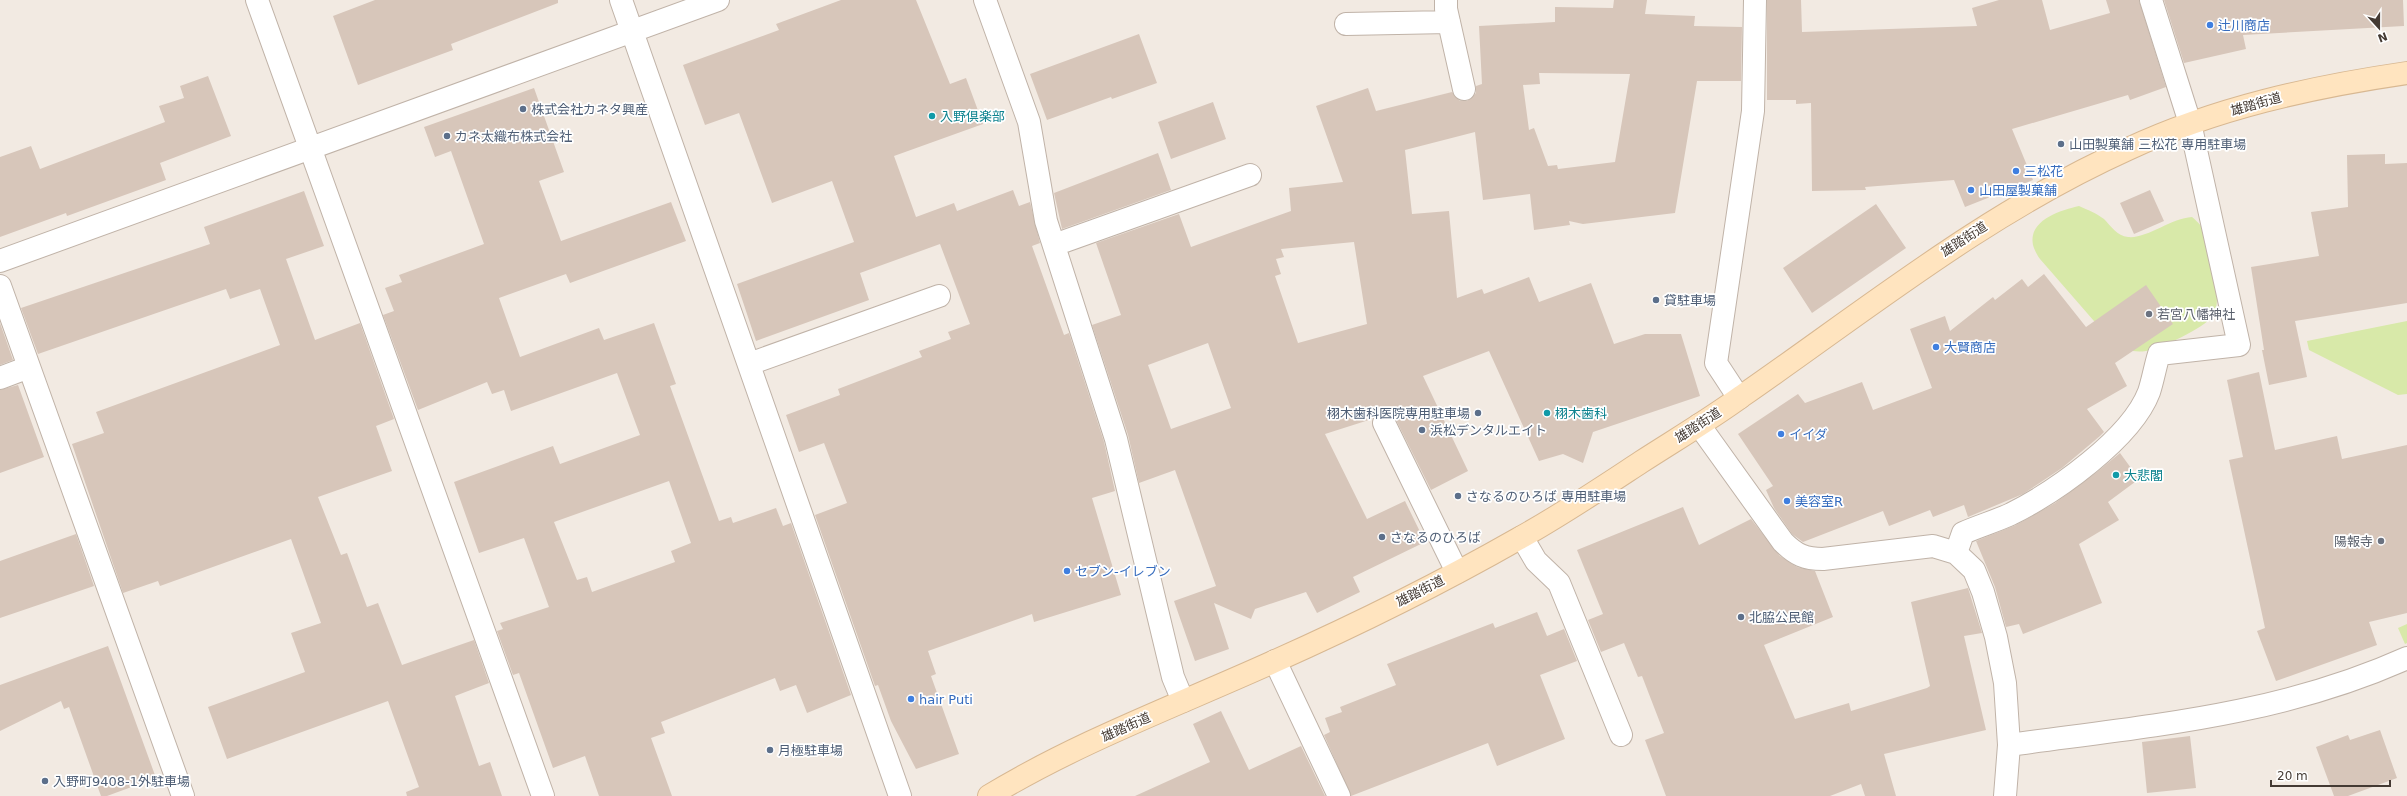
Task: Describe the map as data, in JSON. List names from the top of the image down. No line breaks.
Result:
{"streets":{"street":["雄踏街道"]},"places":["辻川商店","株式会社カネタ興産","入野倶楽部","カネ太織布株式会社","山田製菓舗 三松花 専用駐車場","三松花","山田屋製菓舗","貸駐車場","若宮八幡神社","大賢商店","栩木歯科医院専用駐車場","栩木歯科","浜松デンタルエイト","イイダ","大悲閣","さなるのひろば 専用駐車場","美容室R","さなるのひろば","陽報寺","セブン-イレブン","北脇公民館","hair Puti","月極駐車場","入野町9408-1外駐車場"],"scale_bar":"20 m","north":"bottom"}
